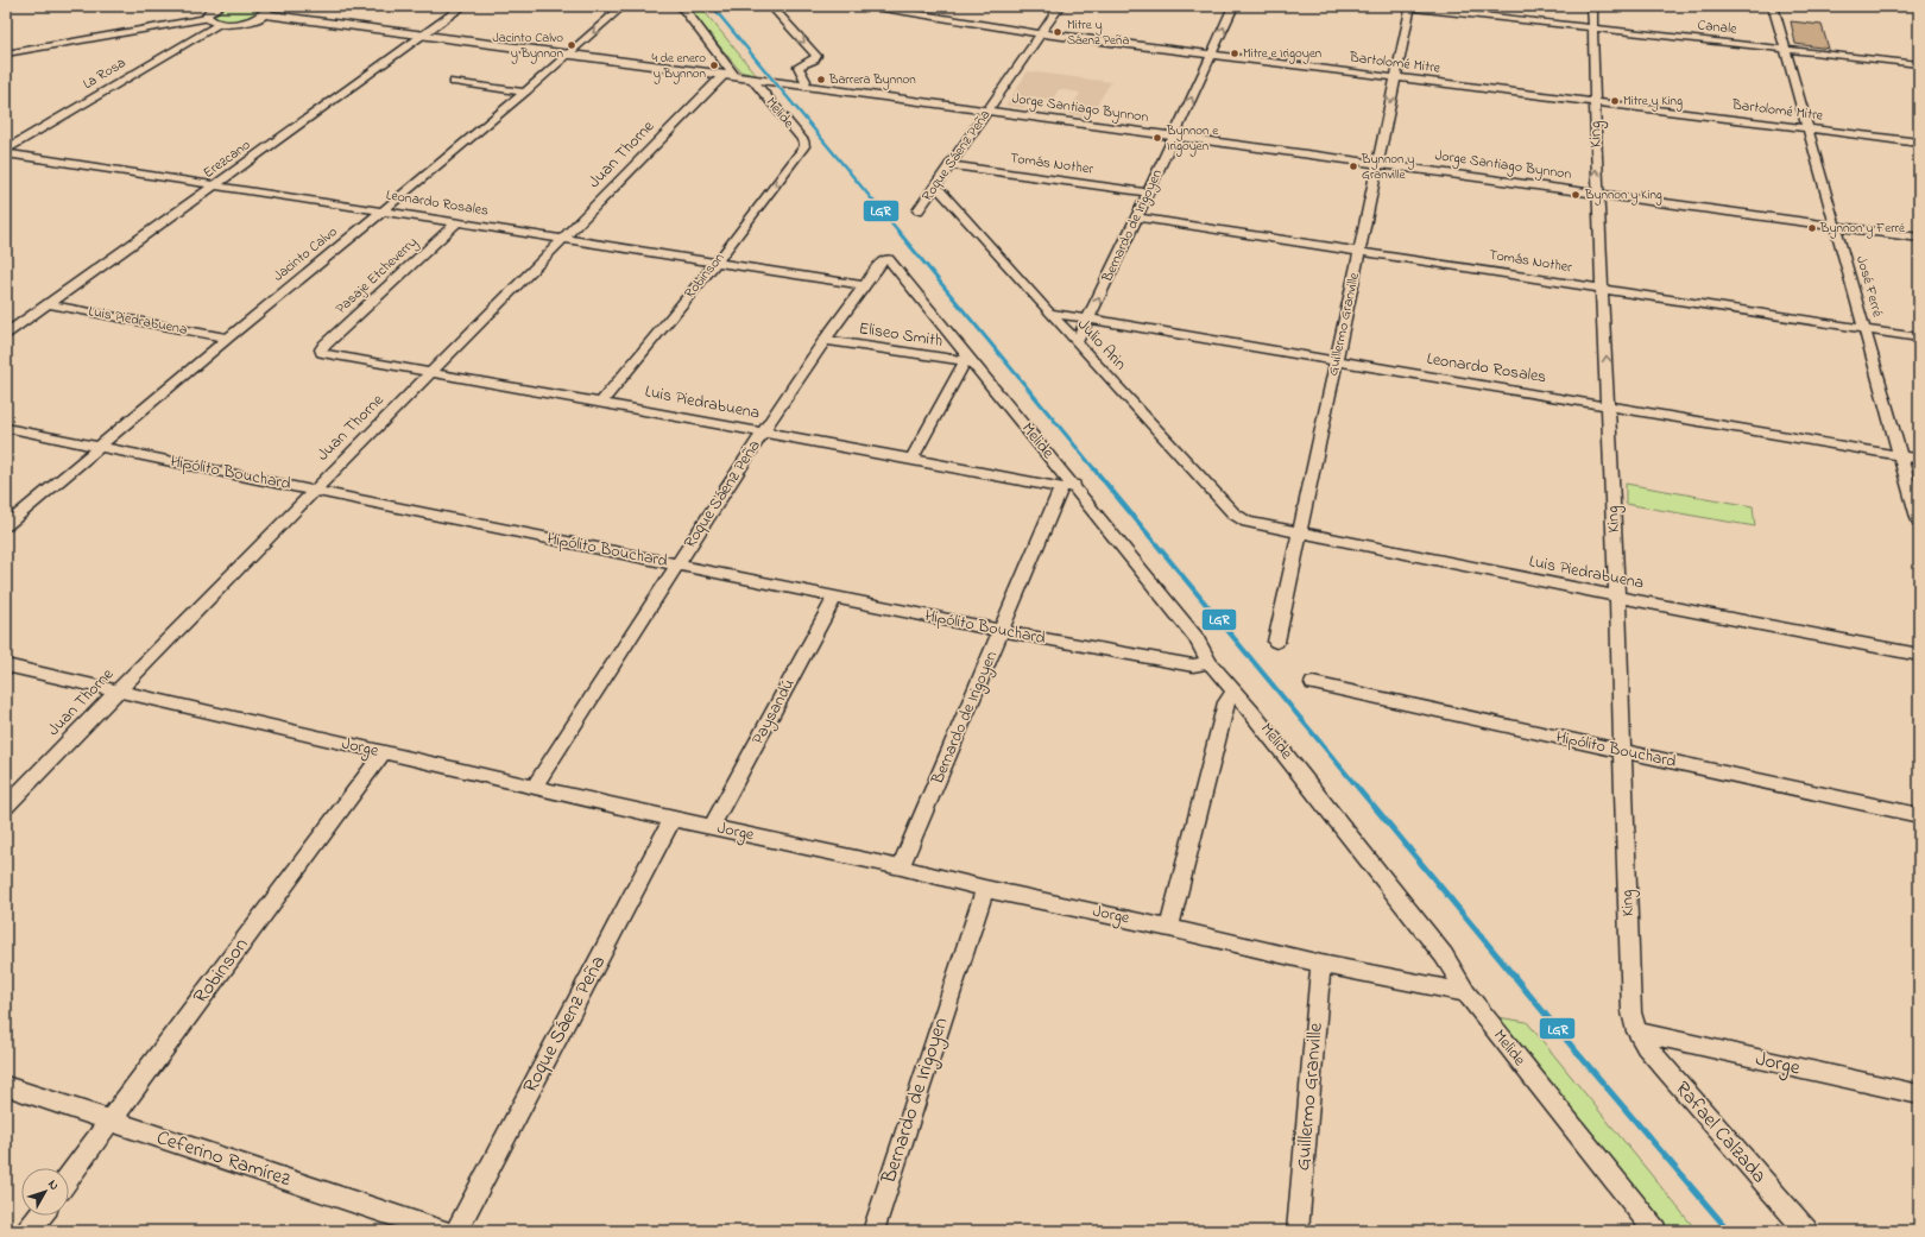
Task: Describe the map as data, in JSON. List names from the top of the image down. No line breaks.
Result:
{"streets":{"street":["Canale","Bartolomé Mitre","La Rosa","Jorge Santiago Bynnon","Melide","King","Juan Thorne","Roque Sáenz Peña","Erezcano","Tomás Nother","Leonardo Rosales","Bernardo de Irigoyen","Jacinto Calvo","Pasaje Etcheverry","Robinson","José Ferré","Luis Piedrabuena","Guillermo Granville","Eliseo Smith","Julio Arin","Hipólito Bouchard","Paysandú","Jorge","Rafael Calzada","Ceferino Ramírez"]},"crossings":[["Canale","King"],["Canale","José Ferré"],["Canale","Guillermo Granville"],["Bartolomé Mitre","King"],["Bartolomé Mitre","Roque Sáenz Peña"],["Bartolomé Mitre","Bernardo de Irigoyen"],["Bartolomé Mitre","José Ferré"],["Bartolomé Mitre","Guillermo Granville"],["Jorge Santiago Bynnon","Melide"],["Jorge Santiago Bynnon","King"],["Jorge Santiago Bynnon","Juan Thorne"],["Jorge Santiago Bynnon","Roque Sáenz Peña"],["Jorge Santiago Bynnon","Erezcano"],["Jorge Santiago Bynnon","Bernardo de Irigoyen"],["Jorge Santiago Bynnon","Jacinto Calvo"],["Jorge Santiago Bynnon","José Ferré"],["Jorge Santiago Bynnon","Guillermo Granville"],["Melide","Roque Sáenz Peña"],["Melide","Bernardo de Irigoyen"],["Melide","Robinson"],["Melide","Luis Piedrabuena"],["Melide","Eliseo Smith"],["Melide","Hipólito Bouchard"],["Melide","Jorge"],["King","Tomás Nother"],["King","Leonardo Rosales"],["King","Luis Piedrabuena"],["King","Hipólito Bouchard"],["King","Jorge"],["King","Rafael Calzada"],["Juan Thorne","Leonardo Rosales"],["Juan Thorne","Luis Piedrabuena"],["Juan Thorne","Hipólito Bouchard"],["Juan Thorne","Jorge"],["Roque Sáenz Peña","Tomás Nother"],["Roque Sáenz Peña","Leonardo Rosales"],["Roque Sáenz Peña","Luis Piedrabuena"],["Roque Sáenz Peña","Eliseo Smith"],["Roque Sáenz Peña","Julio Arin"],["Roque Sáenz Peña","Hipólito Bouchard"],["Roque Sáenz Peña","Jorge"],["Erezcano","Leonardo Rosales"],["Erezcano","Luis Piedrabuena"],["Tomás Nother","Bernardo de Irigoyen"],["Tomás Nother","José Ferré"],["Tomás Nother","Guillermo Granville"],["Leonardo Rosales","Bernardo de Irigoyen"],["Leonardo Rosales","Jacinto Calvo"],["Leonardo Rosales","Pasaje Etcheverry"],["Leonardo Rosales","Robinson"],["Leonardo Rosales","José Ferré"],["Leonardo Rosales","Guillermo Granville"],["Leonardo Rosales","Julio Arin"],["Bernardo de Irigoyen","Luis Piedrabuena"],["Bernardo de Irigoyen","Julio Arin"],["Bernardo de Irigoyen","Hipólito Bouchard"],["Bernardo de Irigoyen","Jorge"],["Jacinto Calvo","Luis Piedrabuena"],["Jacinto Calvo","Hipólito Bouchard"],["Pasaje Etcheverry","Luis Piedrabuena"],["Robinson","Luis Piedrabuena"],["Robinson","Jorge"],["Robinson","Ceferino Ramírez"],["Luis Piedrabuena","Guillermo Granville"],["Luis Piedrabuena","Julio Arin"],["Guillermo Granville","Jorge"],["Hipólito Bouchard","Paysandú"],["Paysandú","Jorge"],["Jorge","Rafael Calzada"]],"places":["Mitre y Sáenz Peña","Jacinto Calvo y Bynnon","Mitre e Irigoyen","4 de enero y Bynnon","Barrera Bynnon","Mitre y King","Bynnon e Irigoyen","Bynnon y Granville","Bynnon y King","Bynnon y Ferré"],"lines":["transit line LGR"],"north":"top right"}
